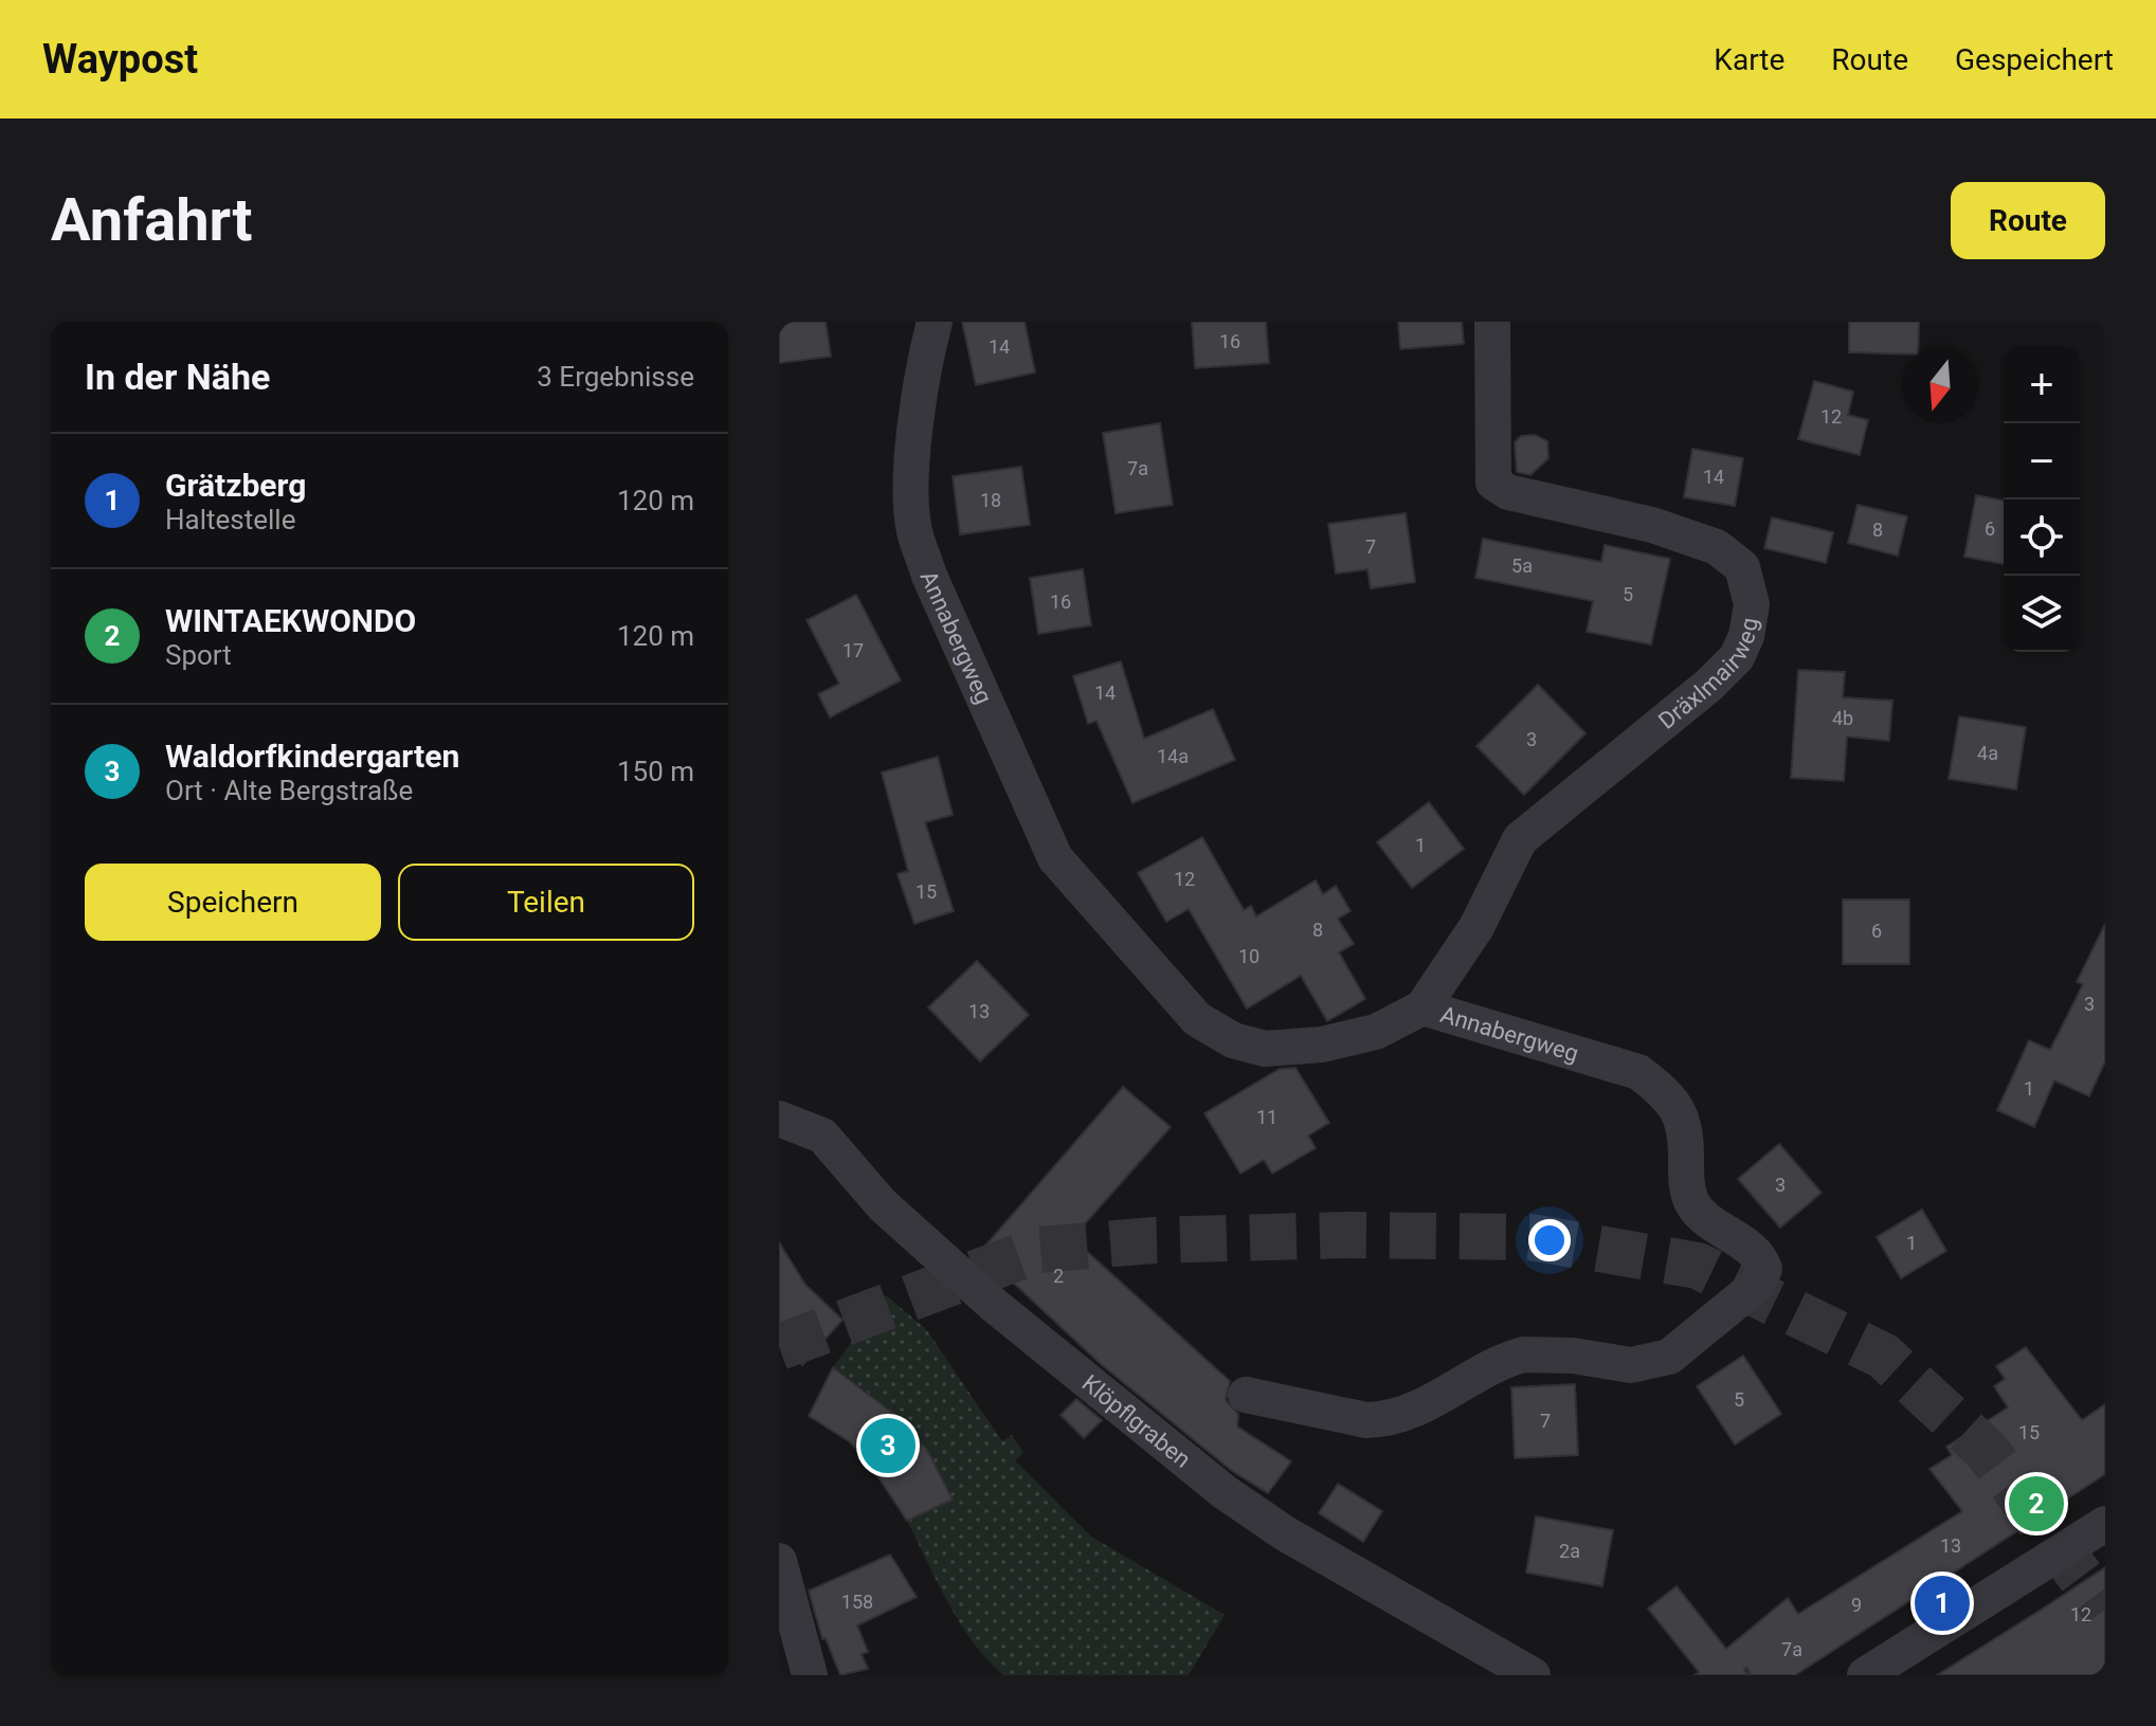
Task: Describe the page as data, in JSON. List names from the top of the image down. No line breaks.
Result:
{"streets":{"street":["Annabergweg","Dräxlmairweg","Klöpflgraben"]},"crossings":[["Annabergweg","Dräxlmairweg"]],"house_numbers":["16","14","12","7a","14","18","6","8","7","5a","5","16","17","14","4b","3","4a","14a","1","12","15","8","6","10","3","13","1","11","3","1","2","5","7","15","13","2a","158","9","12","7a"],"north":"bottom","page":{"header":"Waypost","nav":["Karte","Route","Gespeichert"],"buttons":["Route",["Speichern","Teilen"]],"title":"Anfahrt","heading":["In der Nähe","3 Ergebnisse"],"map_buttons":["+","−"],"list":[{"mark":"1","name":"Grätzberg","note":"Haltestelle","value":"120 m"},{"mark":"2","name":"WINTAEKWONDO","note":"Sport","value":"120 m"},{"mark":"3","name":"Waldorfkindergarten","note":"Ort · Alte Bergstraße","value":"150 m"}],"pins":["3","2","1"]}}
